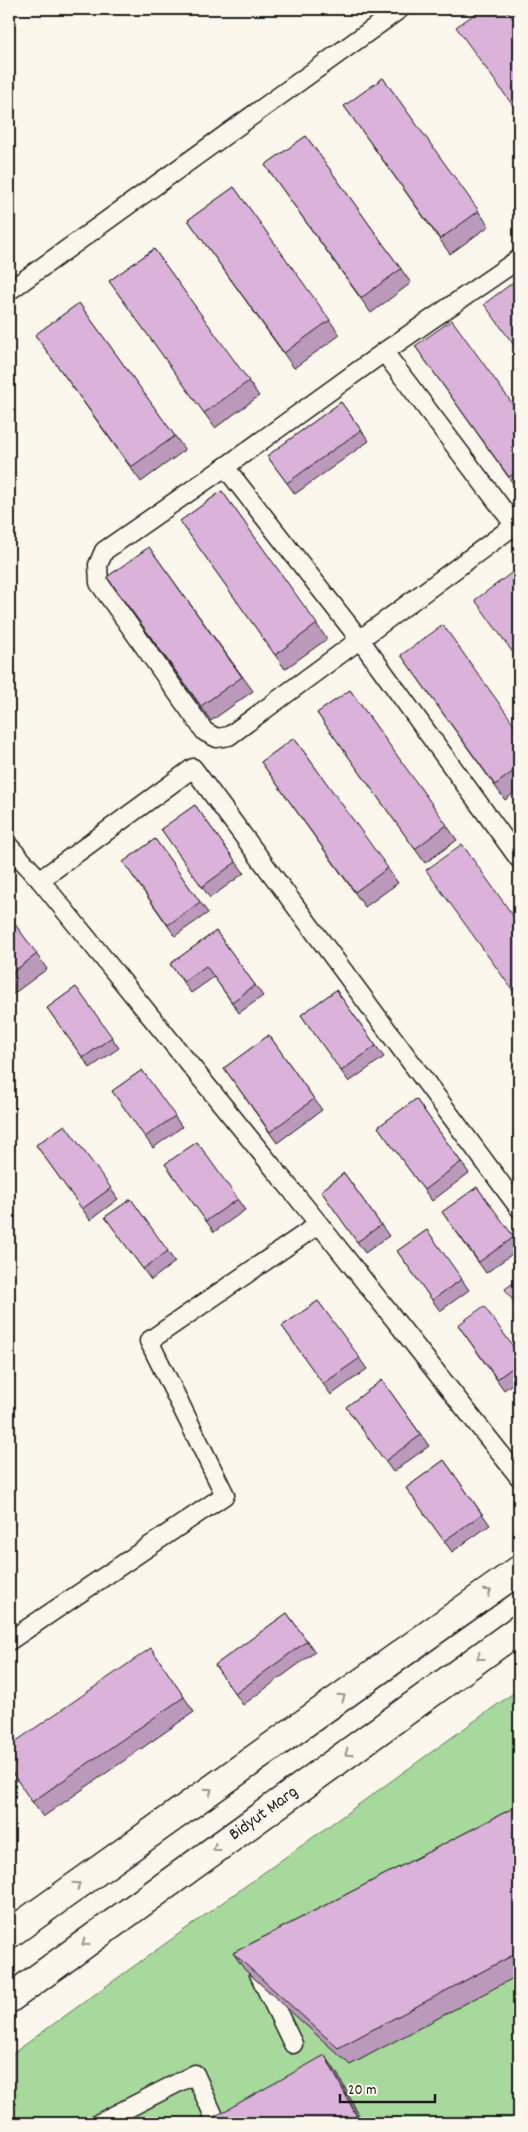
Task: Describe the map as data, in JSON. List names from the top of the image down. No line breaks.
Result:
{"streets":{"main road":["Bidyut Marg"]},"scale_bar":"20 m"}
